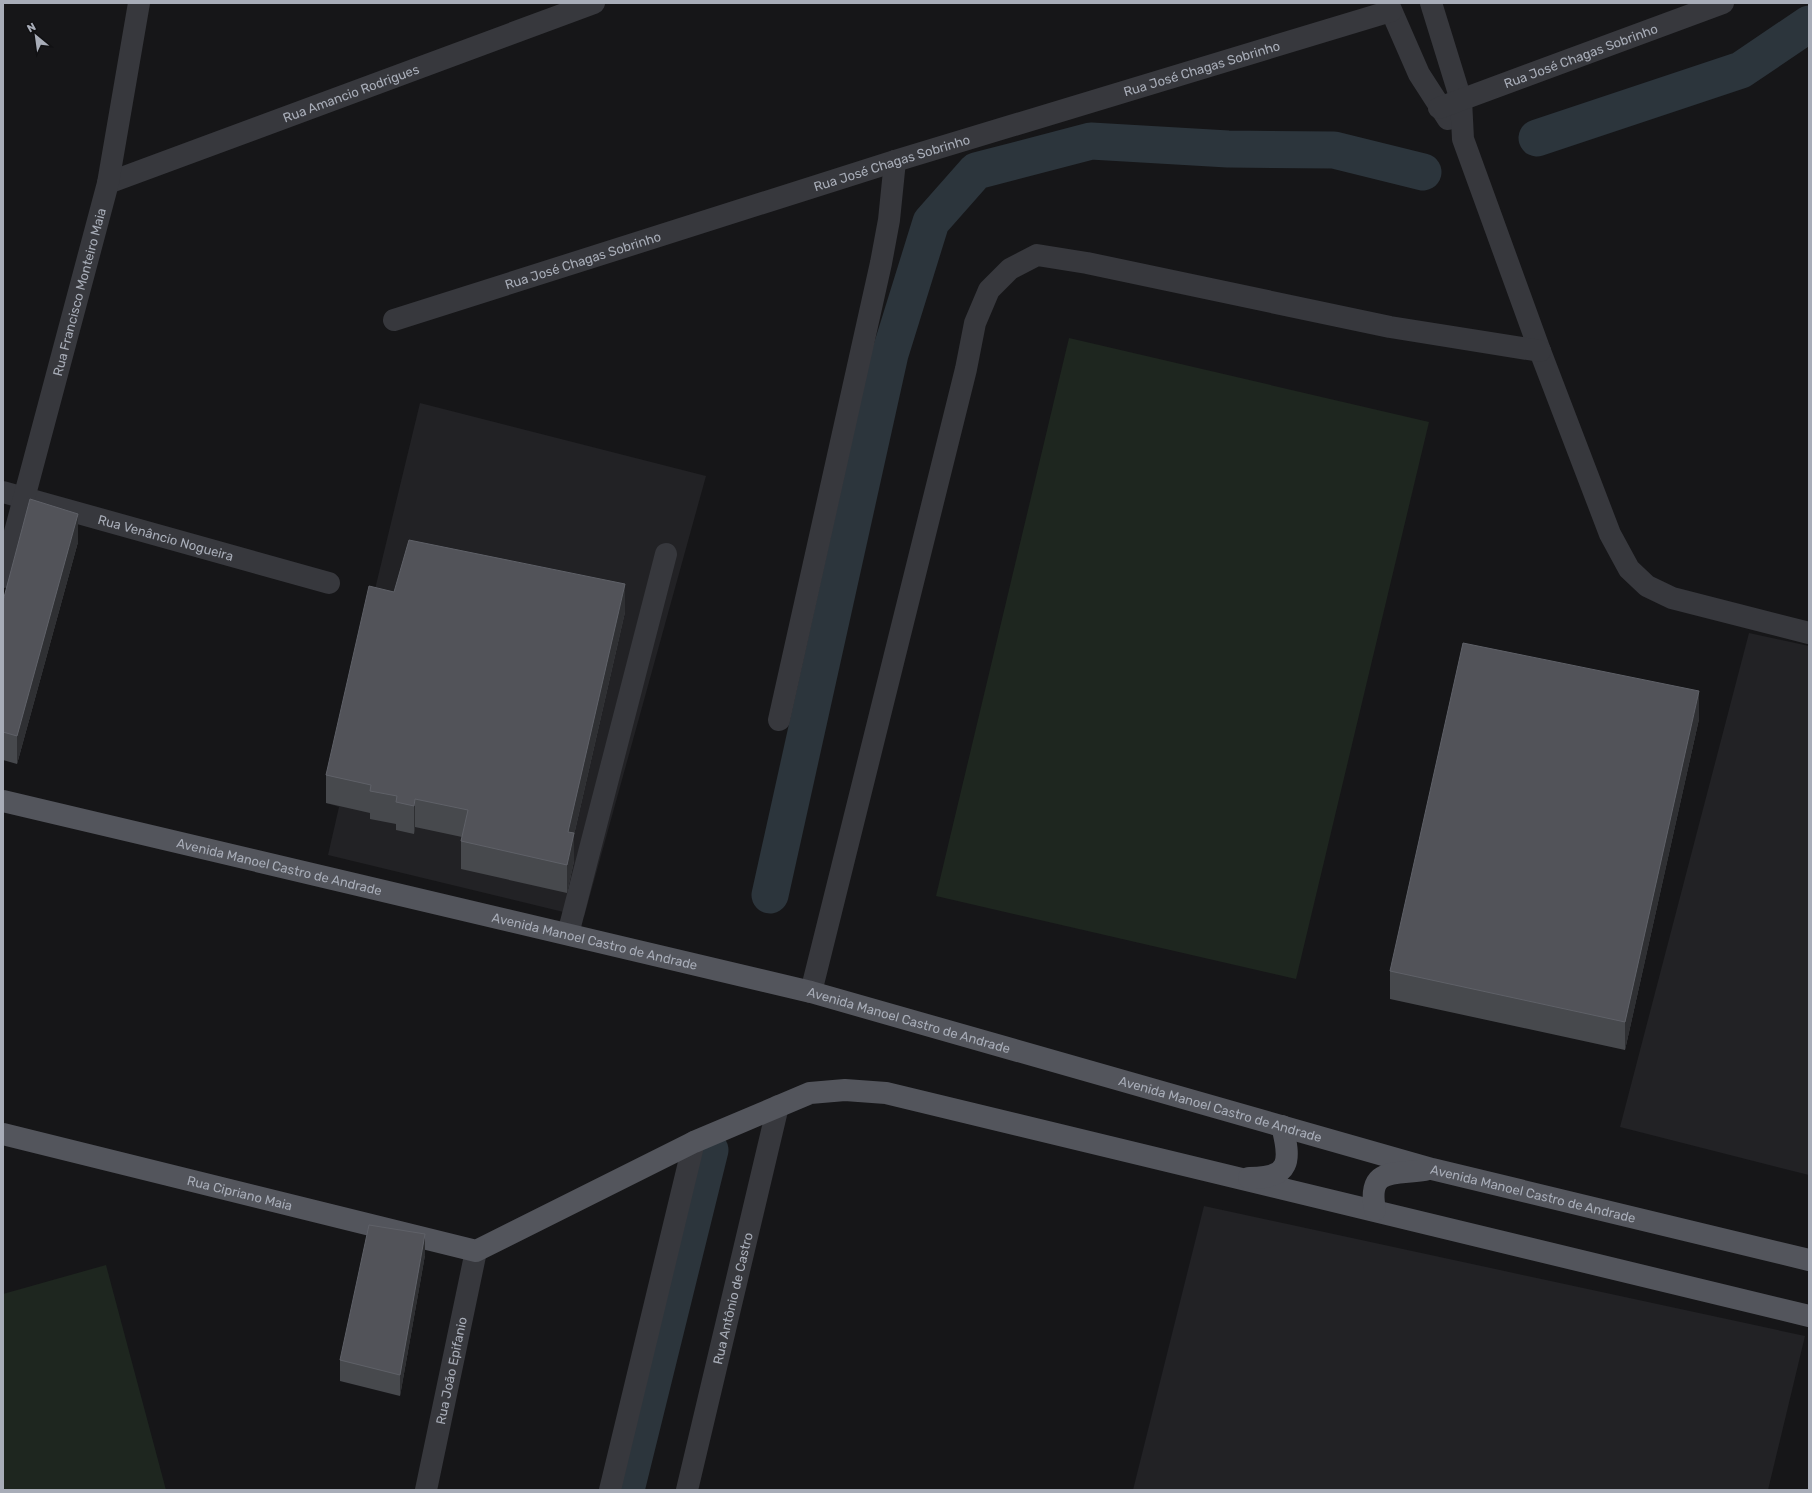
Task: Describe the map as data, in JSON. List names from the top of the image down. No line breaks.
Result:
{"streets":{"main road":["Avenida Manoel Castro de Andrade","Rua Cipriano Maia"],"street":["Rua José Chagas Sobrinho","Rua Amancio Rodrigues","Rua Francisco Monteiro Maia","Rua Venâncio Nogueira","Rua Antônio de Castro","Rua João Epifanio"]},"crossings":[["Rua Amancio Rodrigues","Rua Francisco Monteiro Maia"],["Rua Francisco Monteiro Maia","Rua Venâncio Nogueira"],["Rua Cipriano Maia","Rua João Epifanio"]],"north":"top left"}
